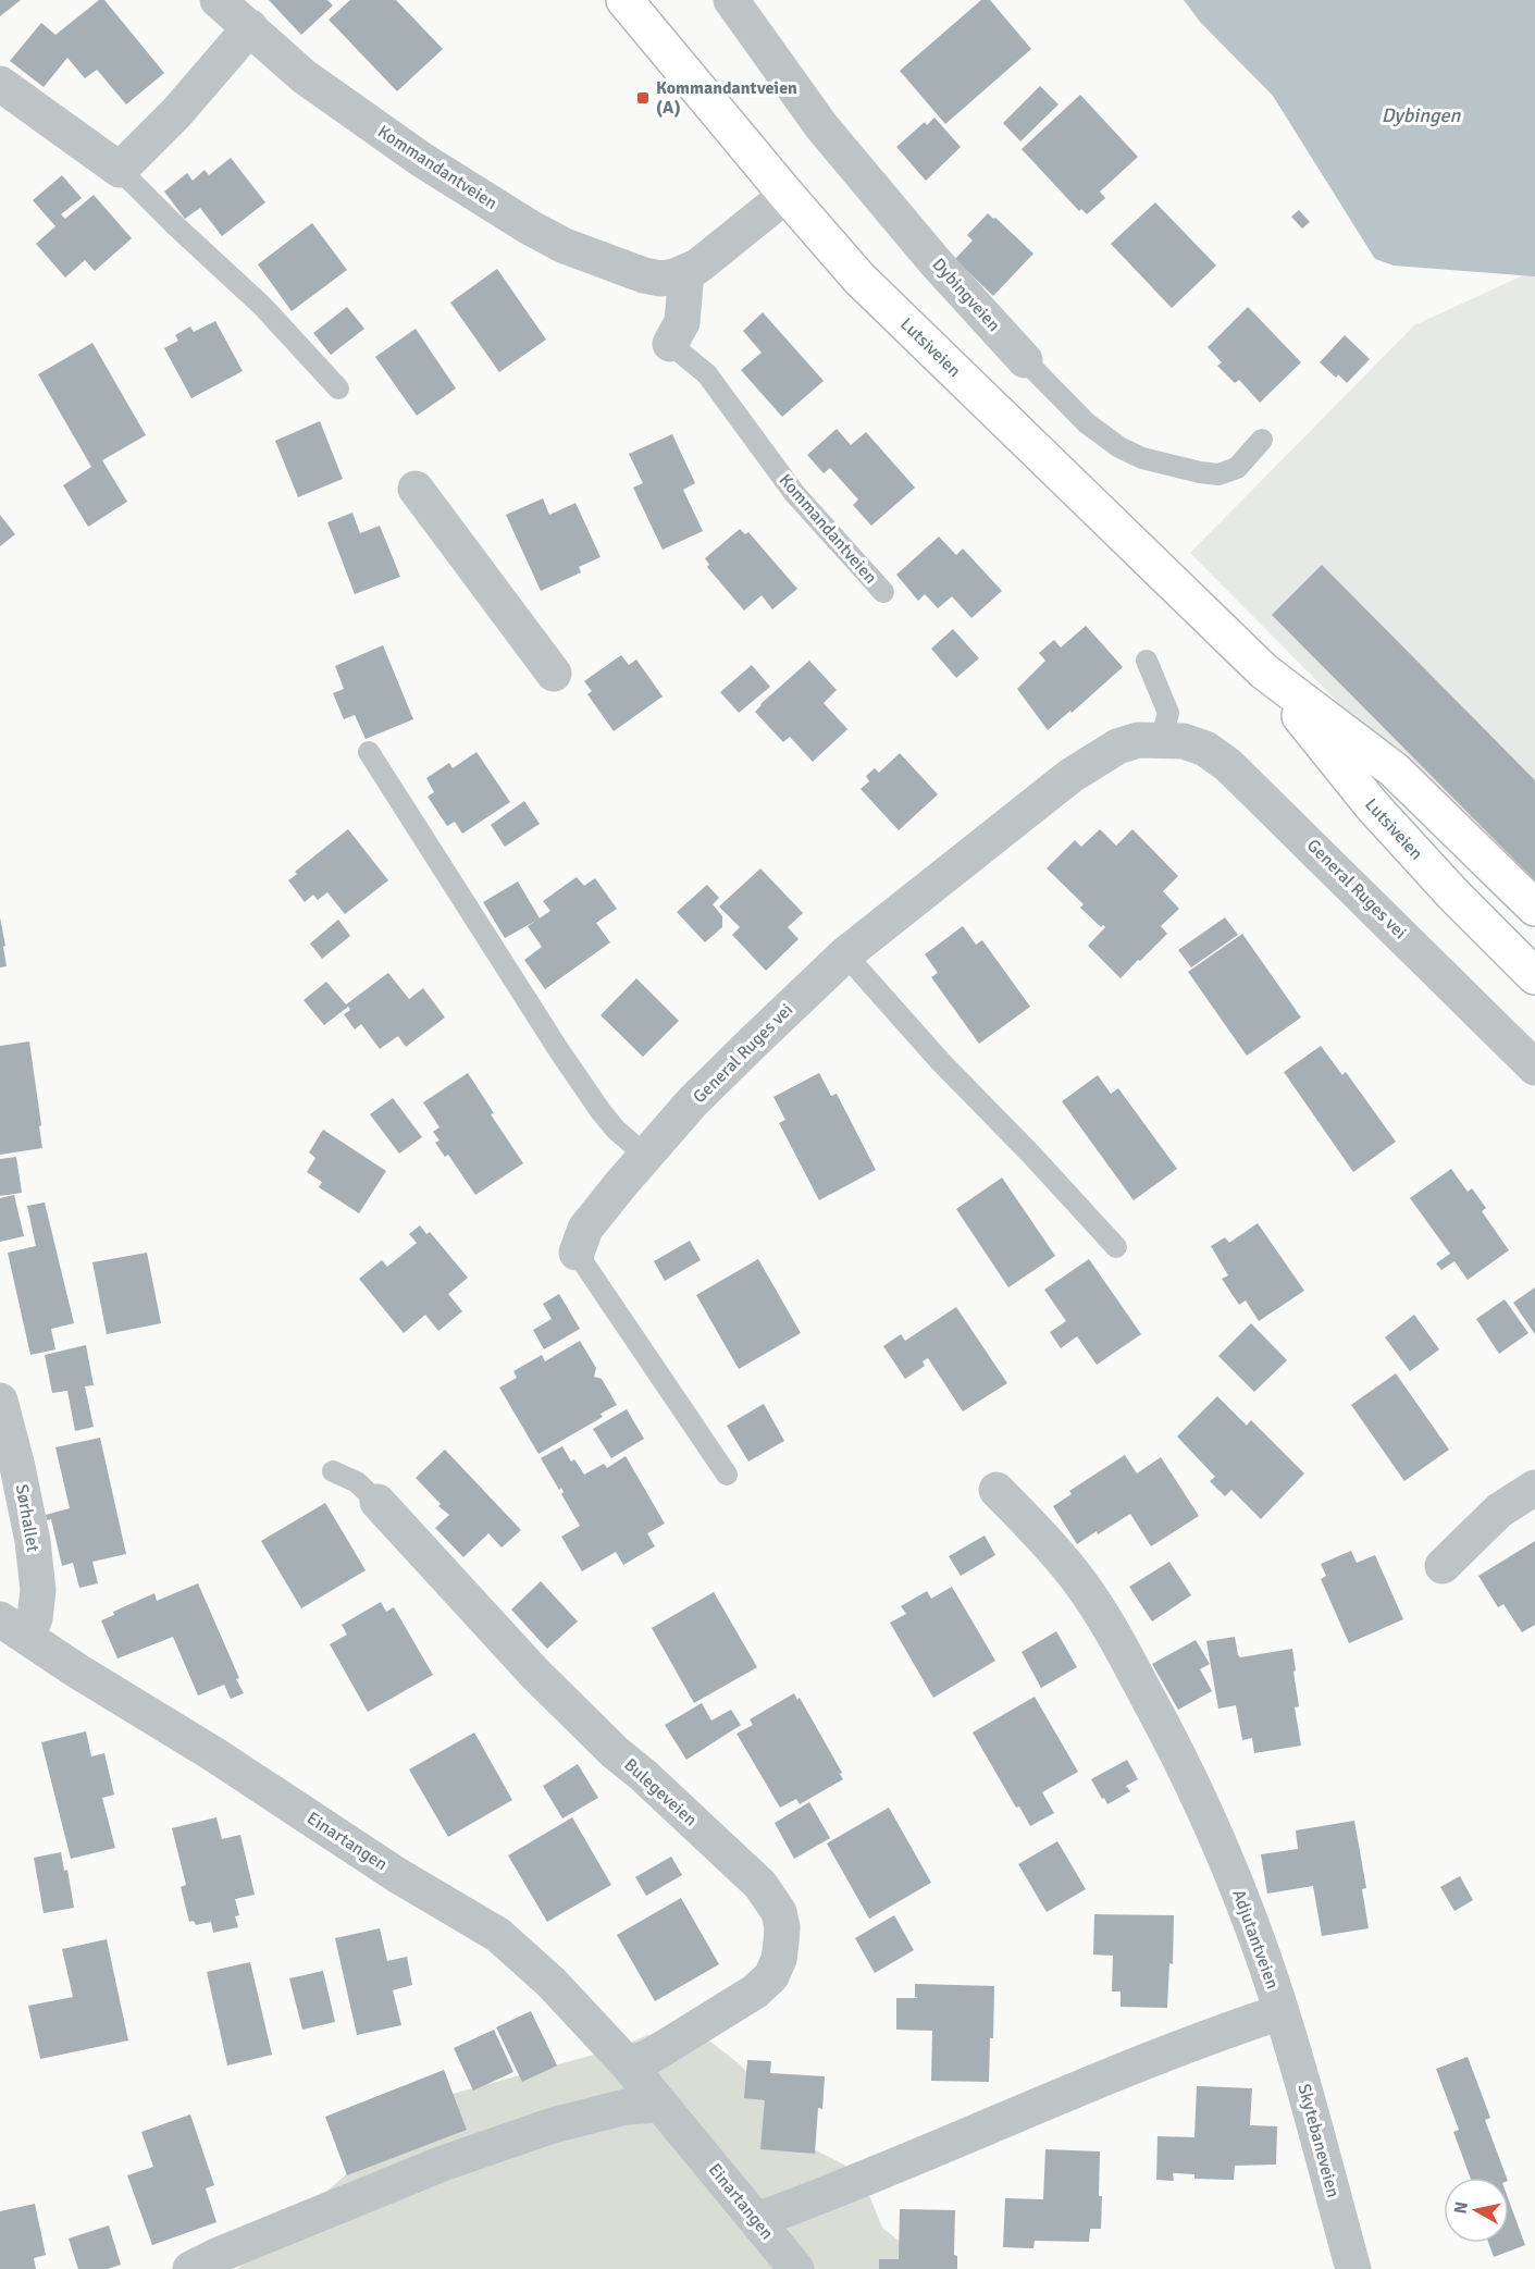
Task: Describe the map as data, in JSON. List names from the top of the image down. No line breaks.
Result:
{"streets":{"main road":["Lutsiveien"],"street":["Kommandantveien","Dybingveien","General Ruges vei","Sørhallet","Bulegeveien","Einartangen","Adjutantveien","Skytebaneveien"]},"crossings":[["Kommandantveien","Lutsiveien"],["Sørhallet","Einartangen"],["Bulegeveien","Einartangen"],["Einartangen","Adjutantveien"],["Adjutantveien","Skytebaneveien"]],"water":["Dybingen"],"places":{"transit":["Kommandantveien (A)"]},"north":"left"}
